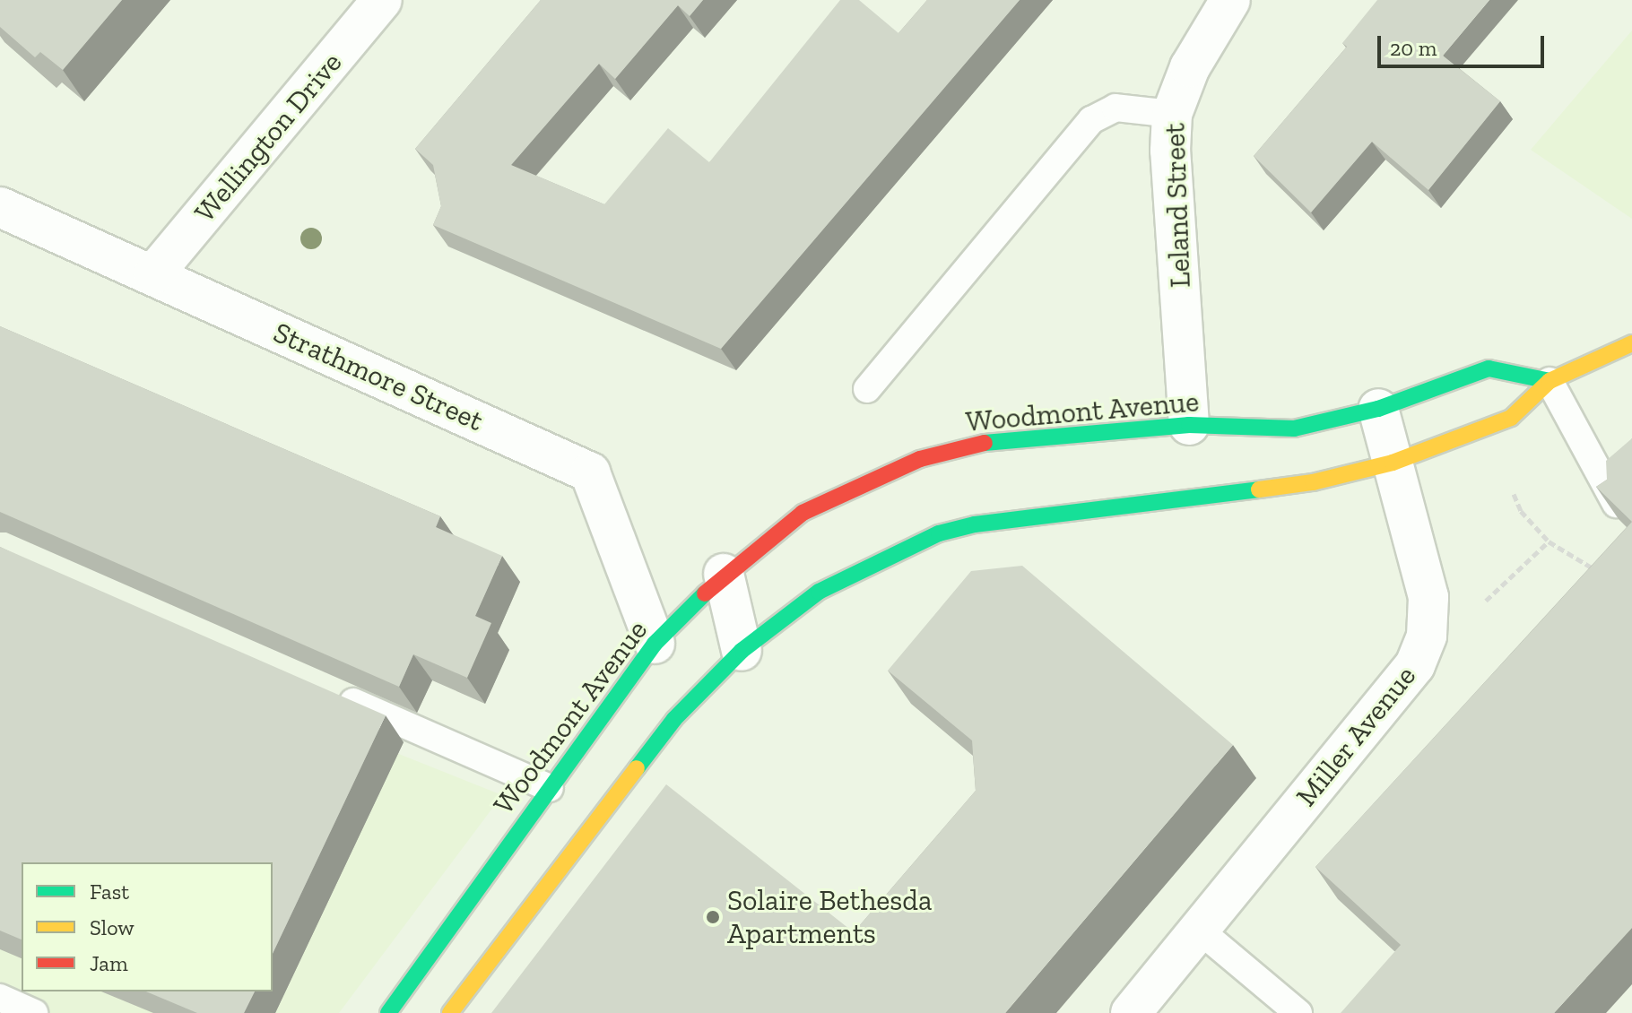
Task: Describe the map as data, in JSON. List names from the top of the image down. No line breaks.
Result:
{"streets":{"street":["Wellington Drive","Leland Street","Strathmore Street","Woodmont Avenue","Miller Avenue"]},"crossings":[["Wellington Drive","Strathmore Street"],["Leland Street","Woodmont Avenue"],["Strathmore Street","Woodmont Avenue"],["Woodmont Avenue","Miller Avenue"]],"places":["Solaire Bethesda Apartments"],"legend":["Fast","Slow","Jam"],"scale_bar":"20 m"}
